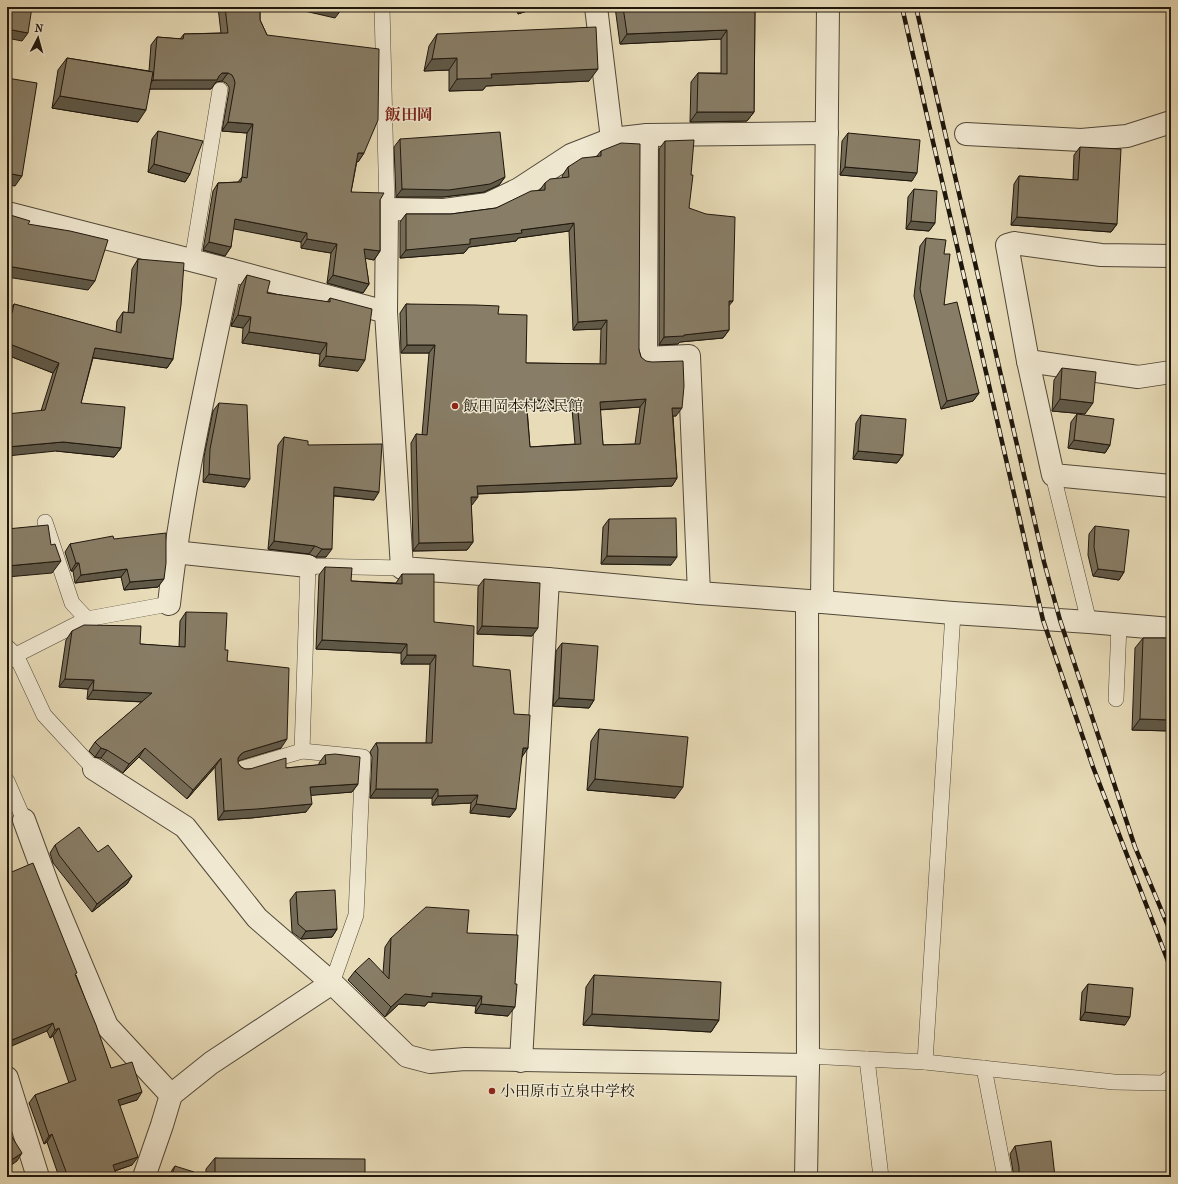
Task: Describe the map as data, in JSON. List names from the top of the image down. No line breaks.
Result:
{"districts":["飯田岡"],"places":["飯田岡本村公民館","小田原市立泉中学校"],"north":"top"}
